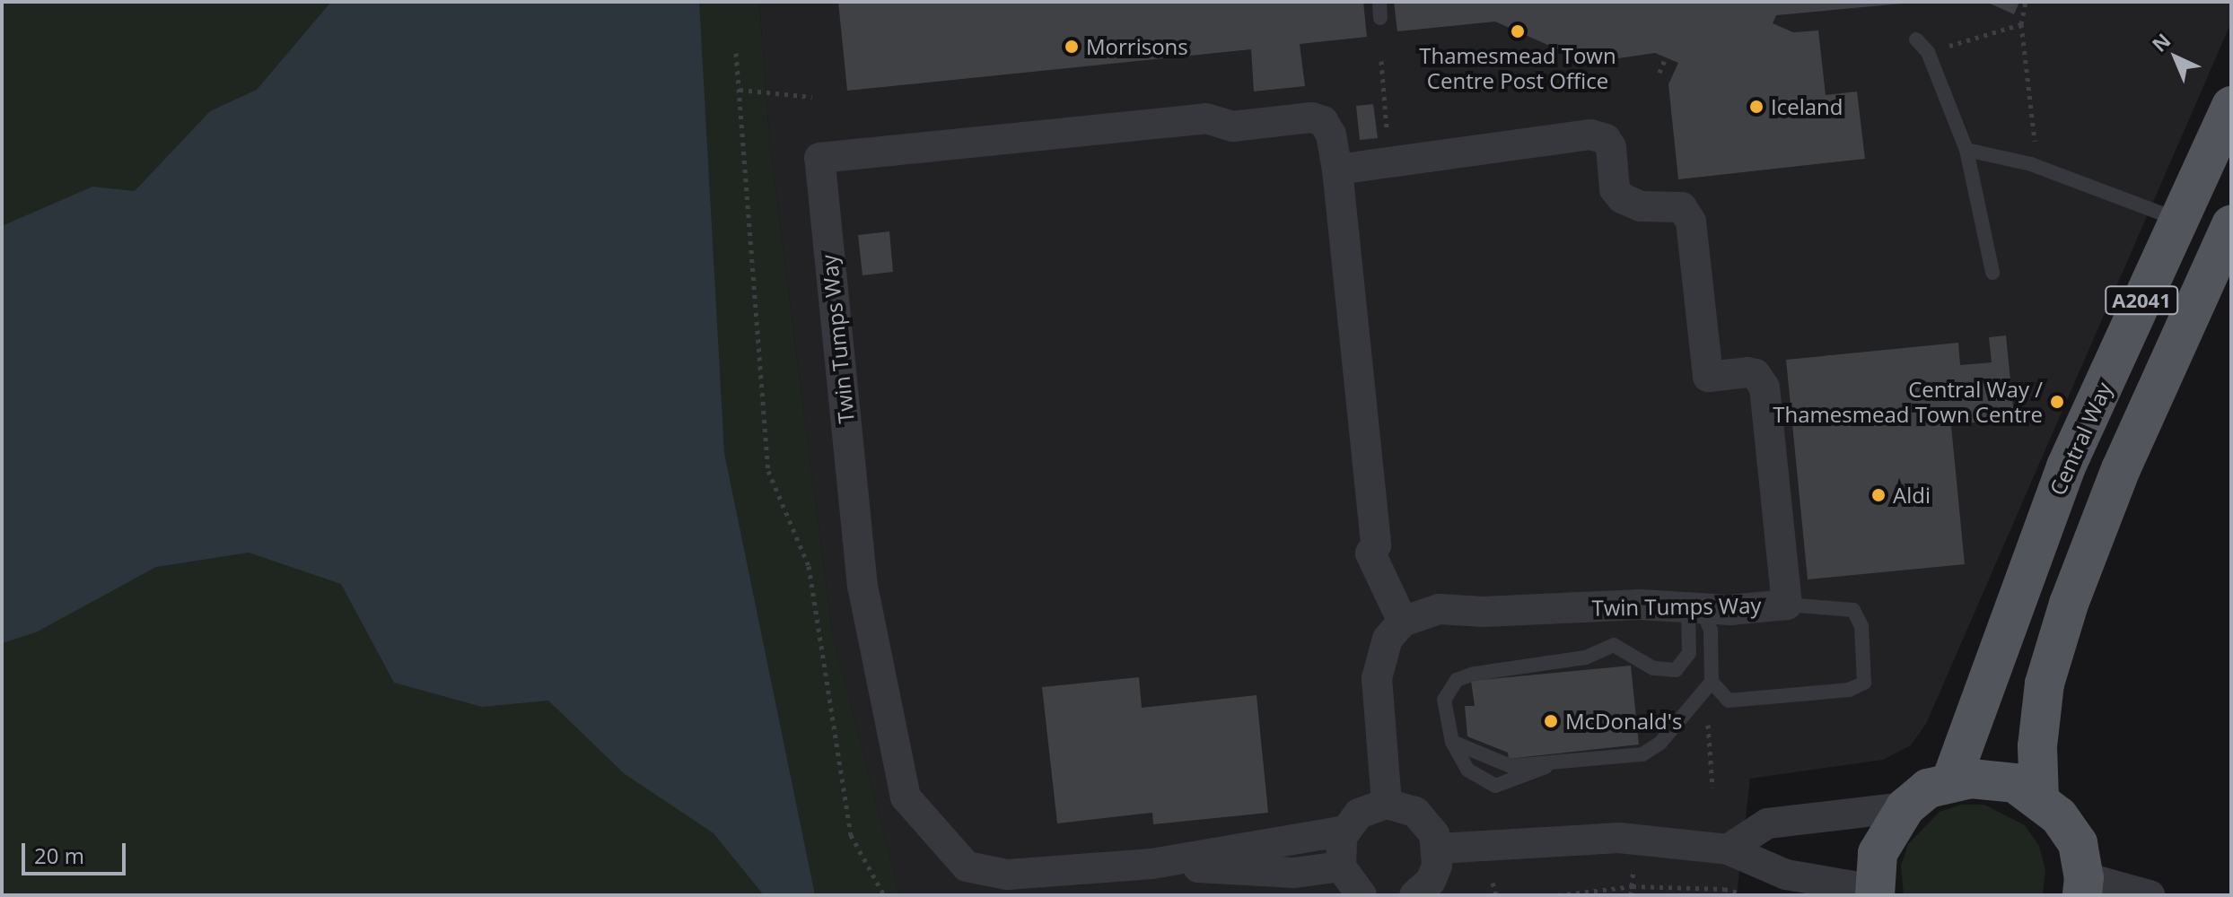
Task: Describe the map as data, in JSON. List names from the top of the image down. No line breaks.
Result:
{"streets":{"main road":["A2041","Central Way"],"street":["Twin Tumps Way"]},"places":["Thamesmead Town Centre Post Office","Morrisons","Iceland","Central Way / Thamesmead Town Centre","Aldi","McDonald's"],"scale_bar":"20 m","north":"top left"}
